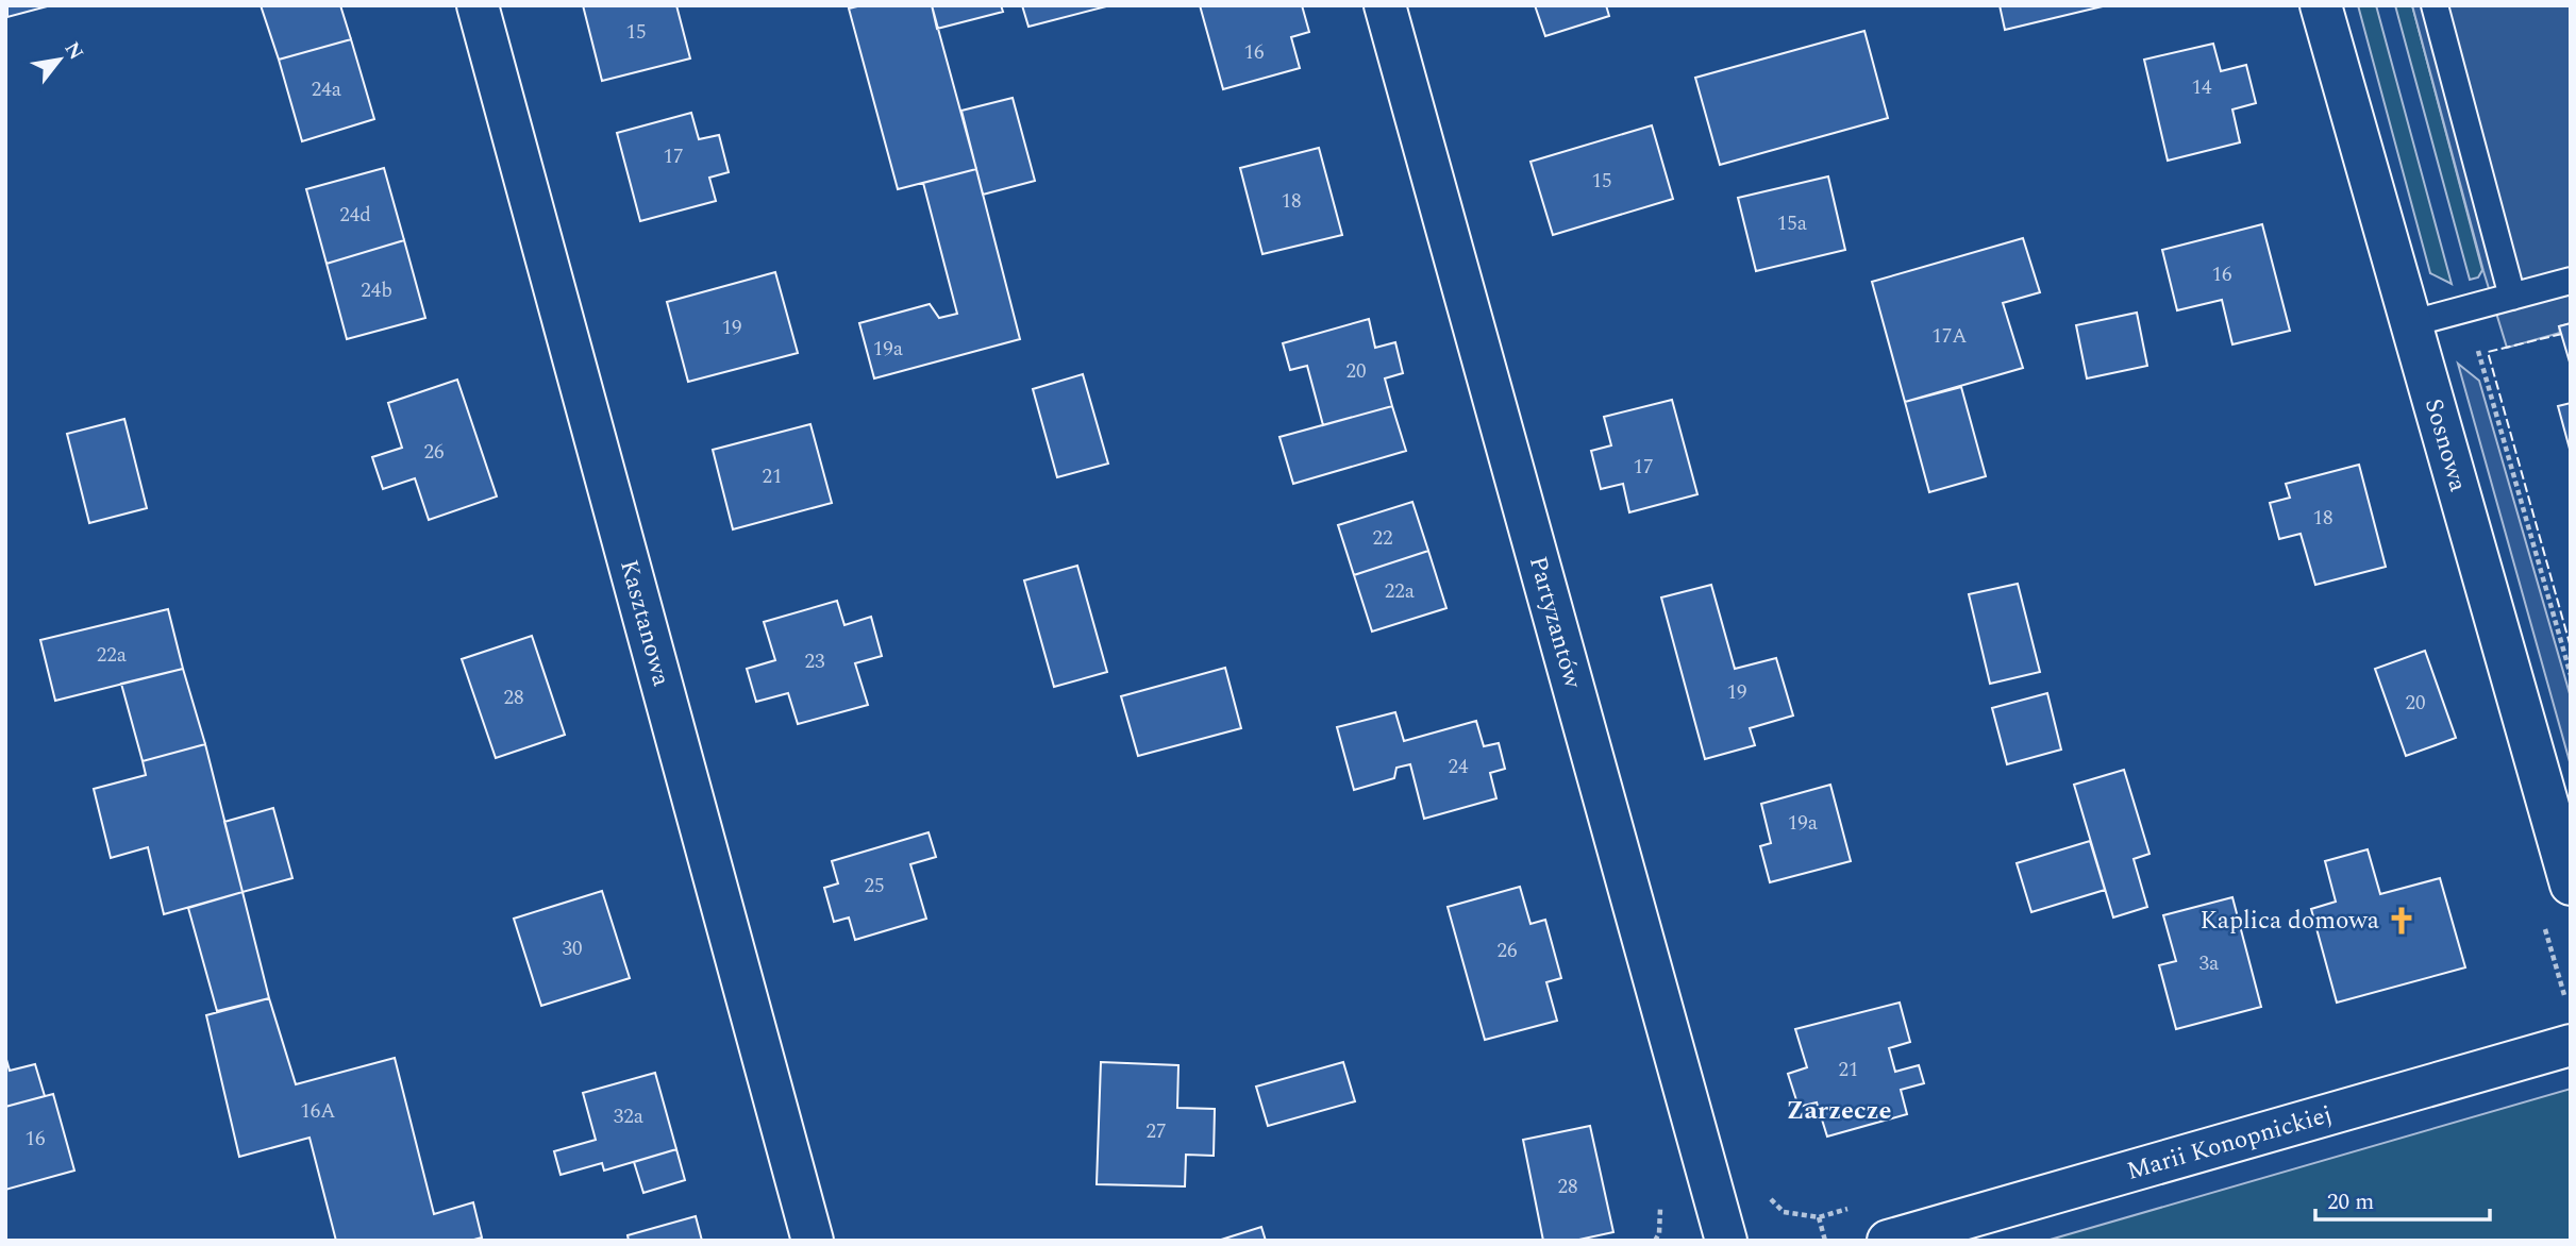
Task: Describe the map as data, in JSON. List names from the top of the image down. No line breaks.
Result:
{"streets":{"street":["Sosnowa","Kasztanowa","Partyzantów","Marii Konopnickiej"]},"districts":["Zarzecze"],"places":{"church":["Kaplica domowa"]},"house_numbers":["15","16","14","24a","17","15","18","24d","15a","16","24b","19","17A","19a","20","26","17","21","18","22","22a","22a","23","19","28","20","24","19a","25","30","26","3a","21","16A","32a","27","16","28"],"scale_bar":"20 m","north":"top right"}
